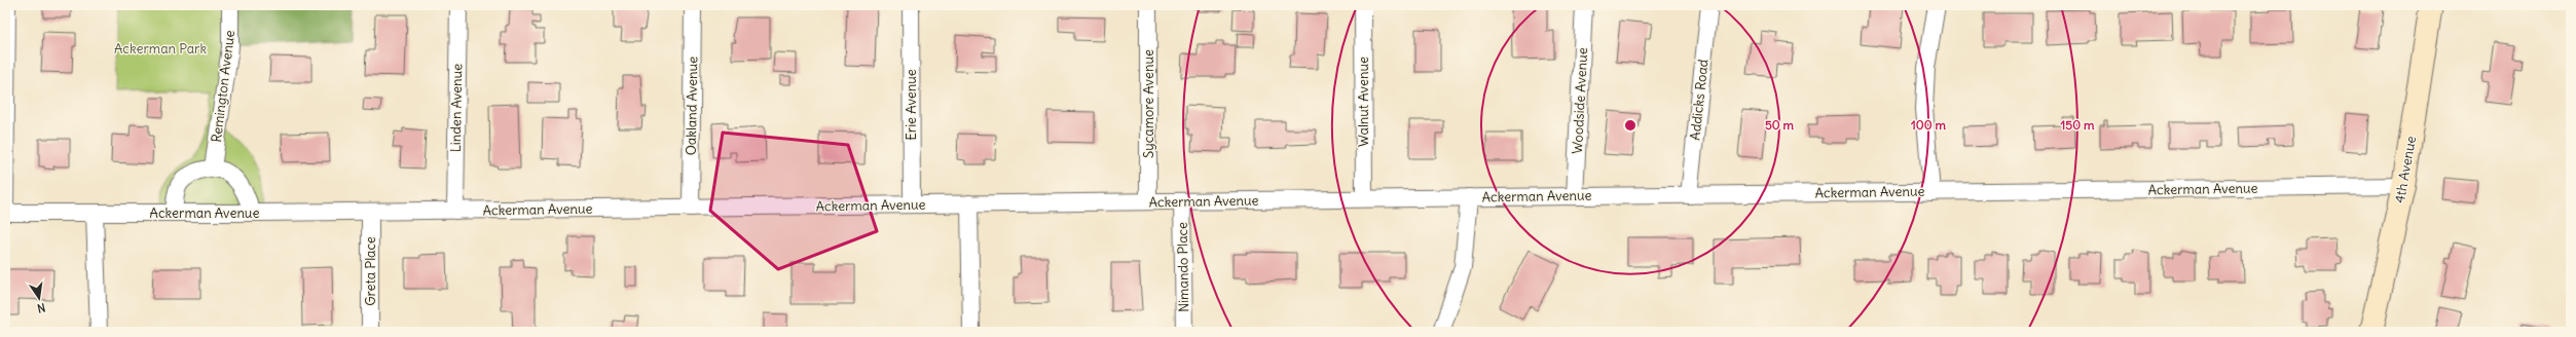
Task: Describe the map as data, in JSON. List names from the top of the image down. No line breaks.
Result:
{"streets":{"main road":["4th Avenue"],"street":["Remington Avenue","Addicks Road","Woodside Avenue","Walnut Avenue","Sycamore Avenue","Erie Avenue","Oakland Avenue","Linden Avenue","Ackerman Avenue","Nimando Place","Greta Place"]},"crossings":[["Addicks Road","Ackerman Avenue"],["Woodside Avenue","Ackerman Avenue"],["Walnut Avenue","Ackerman Avenue"],["Sycamore Avenue","Ackerman Avenue"],["Erie Avenue","Ackerman Avenue"],["Oakland Avenue","Ackerman Avenue"],["Linden Avenue","Ackerman Avenue"],["4th Avenue","Ackerman Avenue"],["Ackerman Avenue","Nimando Place"],["Ackerman Avenue","Greta Place"]],"parks":["Ackerman Park"],"north":"bottom","rings":["50 m","100 m","150 m"]}
